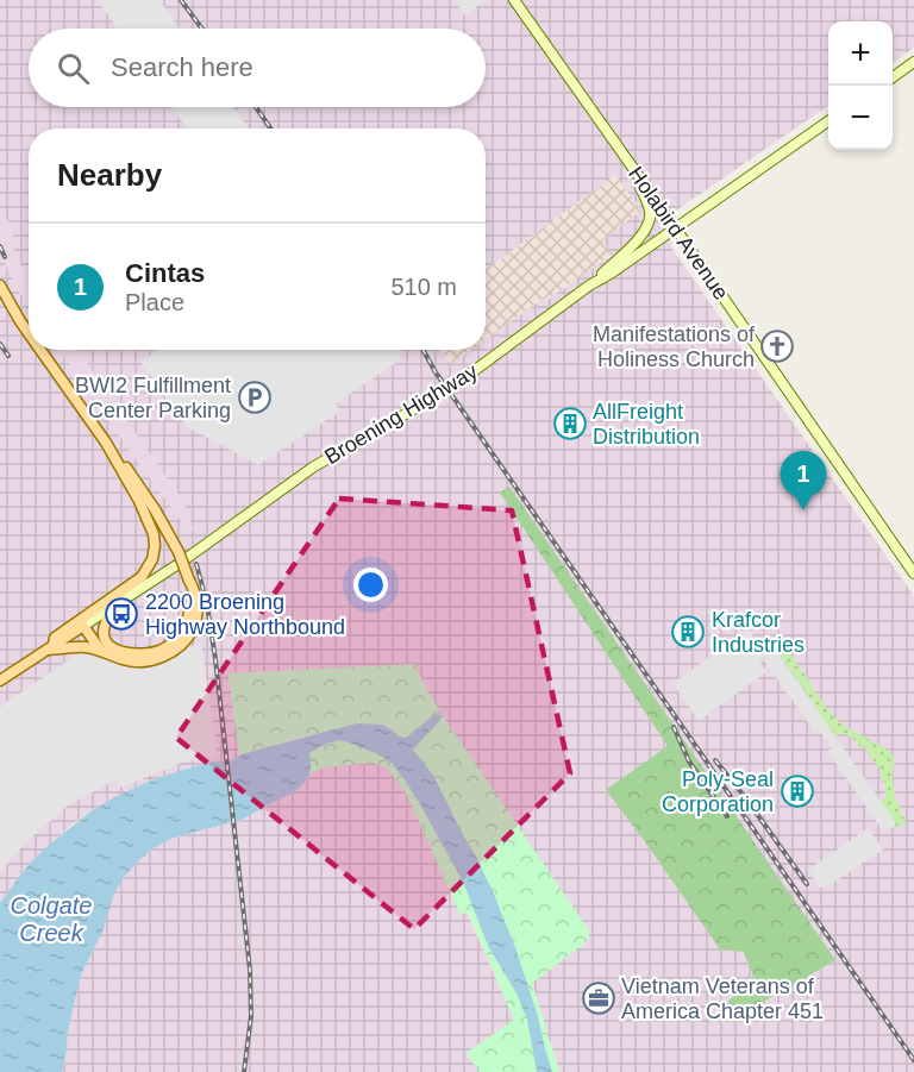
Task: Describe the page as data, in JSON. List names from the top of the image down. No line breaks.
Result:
{"streets":{"main road":["Holabird Avenue","Broening Highway"]},"crossings":[["Holabird Avenue","Broening Highway"]],"water":["Colgate Creek"],"places":{"church":["Manifestations of Holiness Church"],"parking":["BWI2 Fulfillment Center Parking"],"building":["AllFreight Distribution","Krafcor Industries","Poly-Seal Corporation"],"bus stop":["2200 Broening Highway Northbound"],"office":["Vietnam Veterans of America Chapter 451"]},"page":{"map_buttons":["+","−"],"search":"Search here","heading":"Nearby","list":[{"mark":"1","name":"Cintas","note":"Place","value":"510 m"}],"pins":"1"}}
